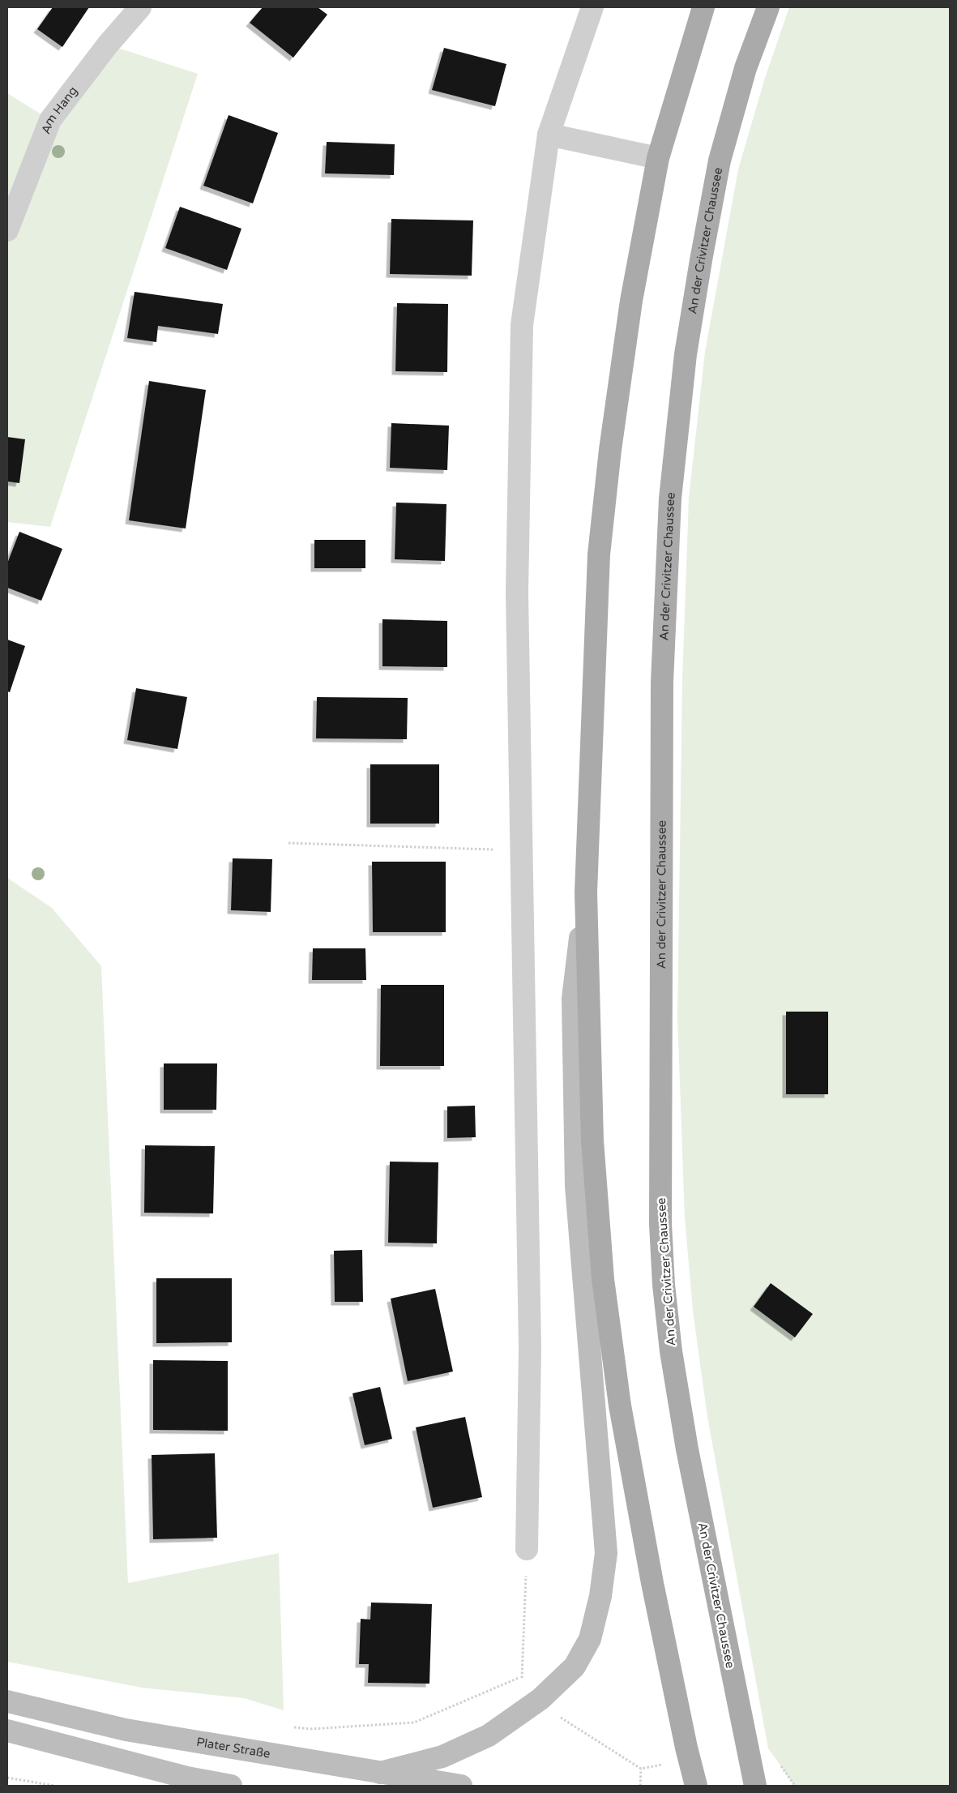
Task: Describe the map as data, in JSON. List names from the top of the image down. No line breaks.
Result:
{"streets":{"main road":["An der Crivitzer Chaussee"],"street":["Am Hang","Plater Straße"]}}
